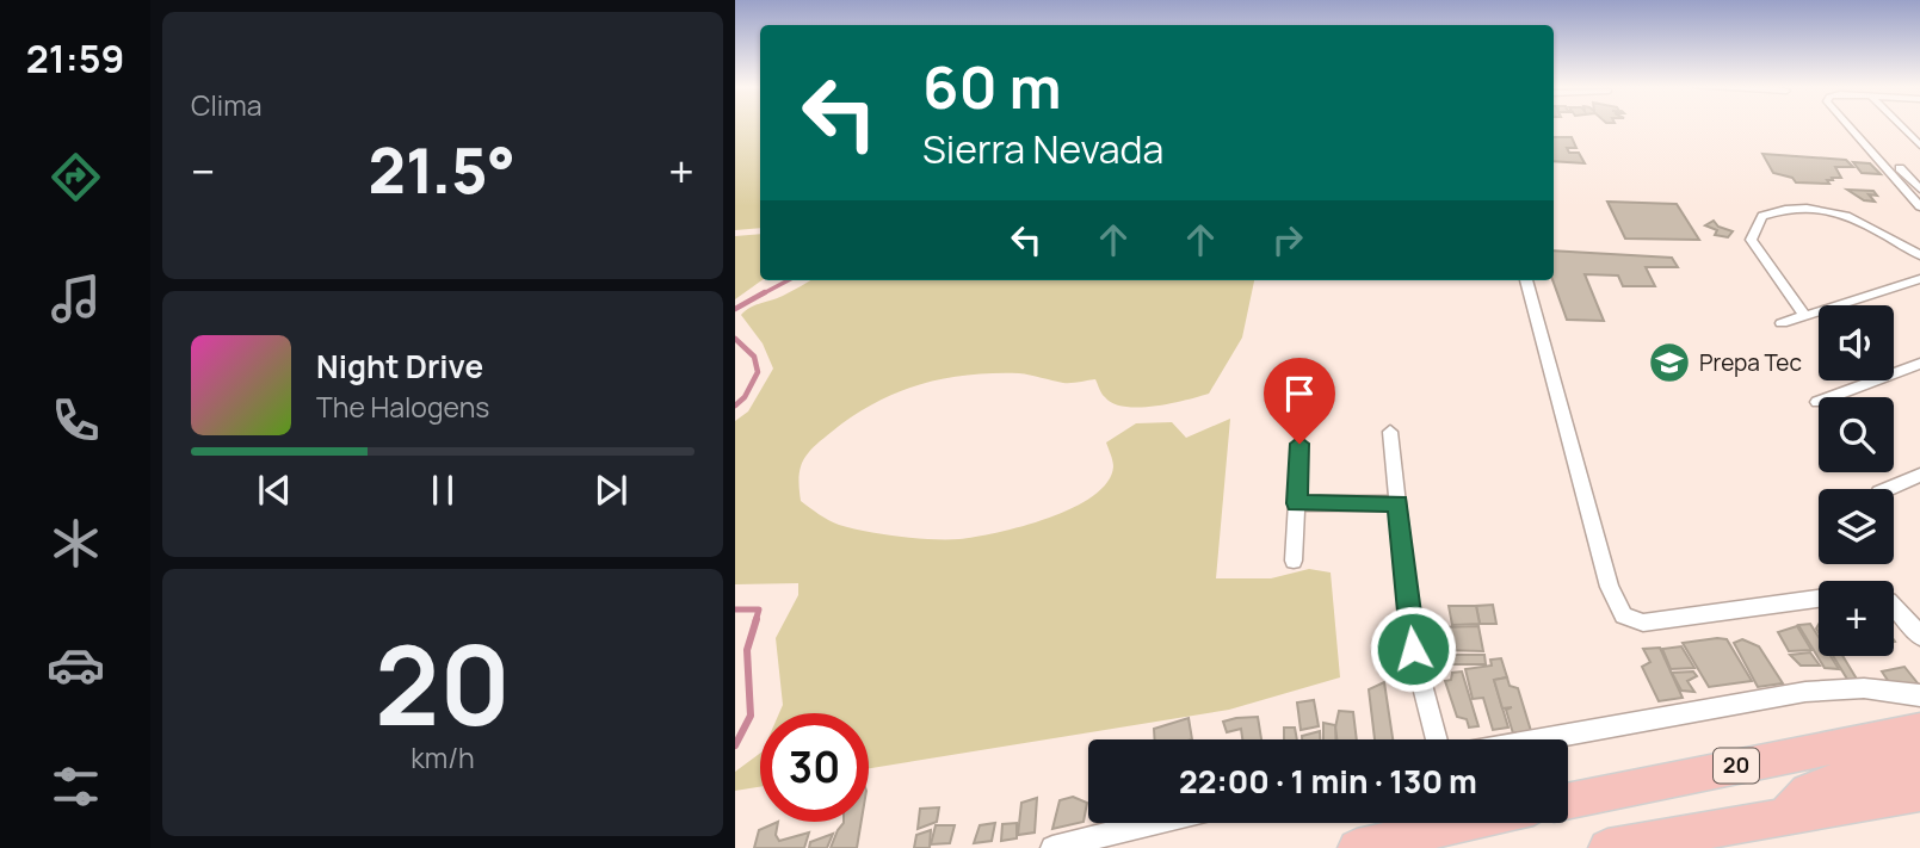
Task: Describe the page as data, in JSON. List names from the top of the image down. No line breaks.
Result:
{"streets":{"main road":["20"]},"places":{"school or university":["Prepa Tec"]},"page":{"tabs":"21:59","tile":["Clima",["20","km/h"]],"turn":["60 m","Sierra Nevada"],"heat":["−","21.5°","+"],"map_buttons":"+","song":["Night Drive","The Halogens"],"limit":"30","trip":"22:00 · 1 min · 130 m"}}
